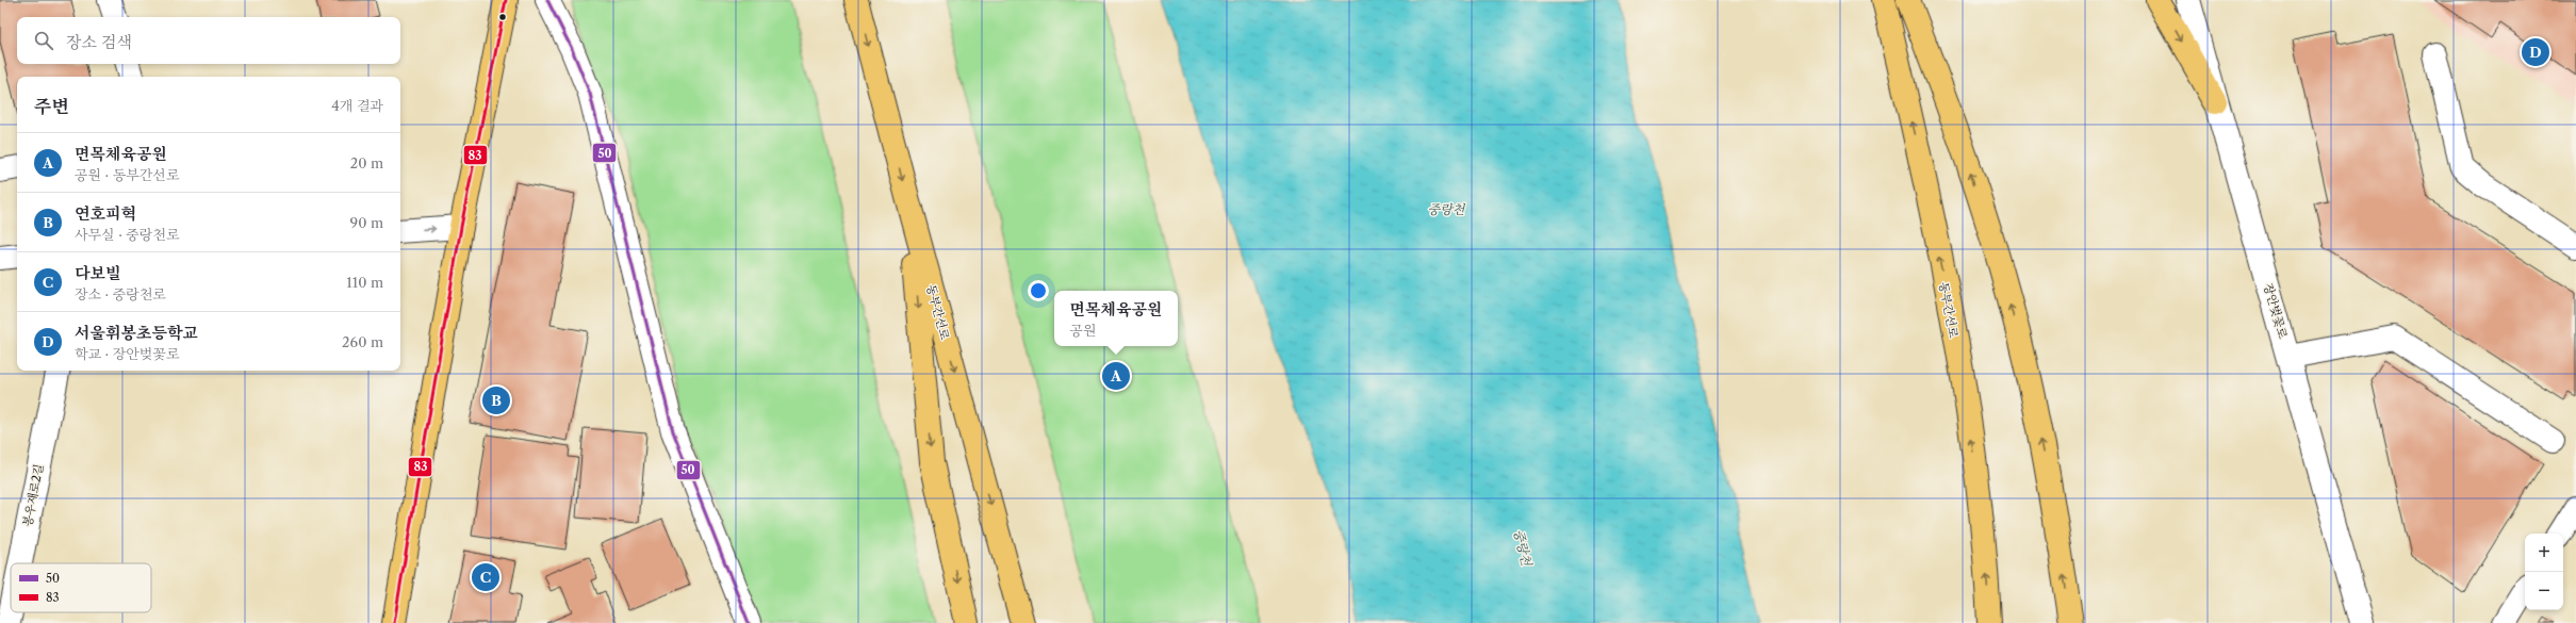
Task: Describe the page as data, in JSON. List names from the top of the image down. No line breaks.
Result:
{"streets":{"main road":["동부간선로"],"street":["장안벚꽃로","봉우재로2길"]},"water":["중랑천"],"lines":["transit line 50","transit line 83"],"legend":["50","83"],"page":{"search":"장소 검색","pins":["D","A","B","C"],"heading":["주변","4개 결과"],"list":[{"mark":"A","name":"면목체육공원","note":"공원 · 동부간선로","value":"20 m"},{"mark":"B","name":"연호피혁","note":"사무실 · 중랑천로","value":"90 m"},{"mark":"C","name":"다보빌","note":"장소 · 중랑천로","value":"110 m"},{"mark":"D","name":"서울휘봉초등학교","note":"학교 · 장안벚꽃로","value":"260 m"}],"popup":["면목체육공원","공원"],"map_buttons":["+","−"]}}
